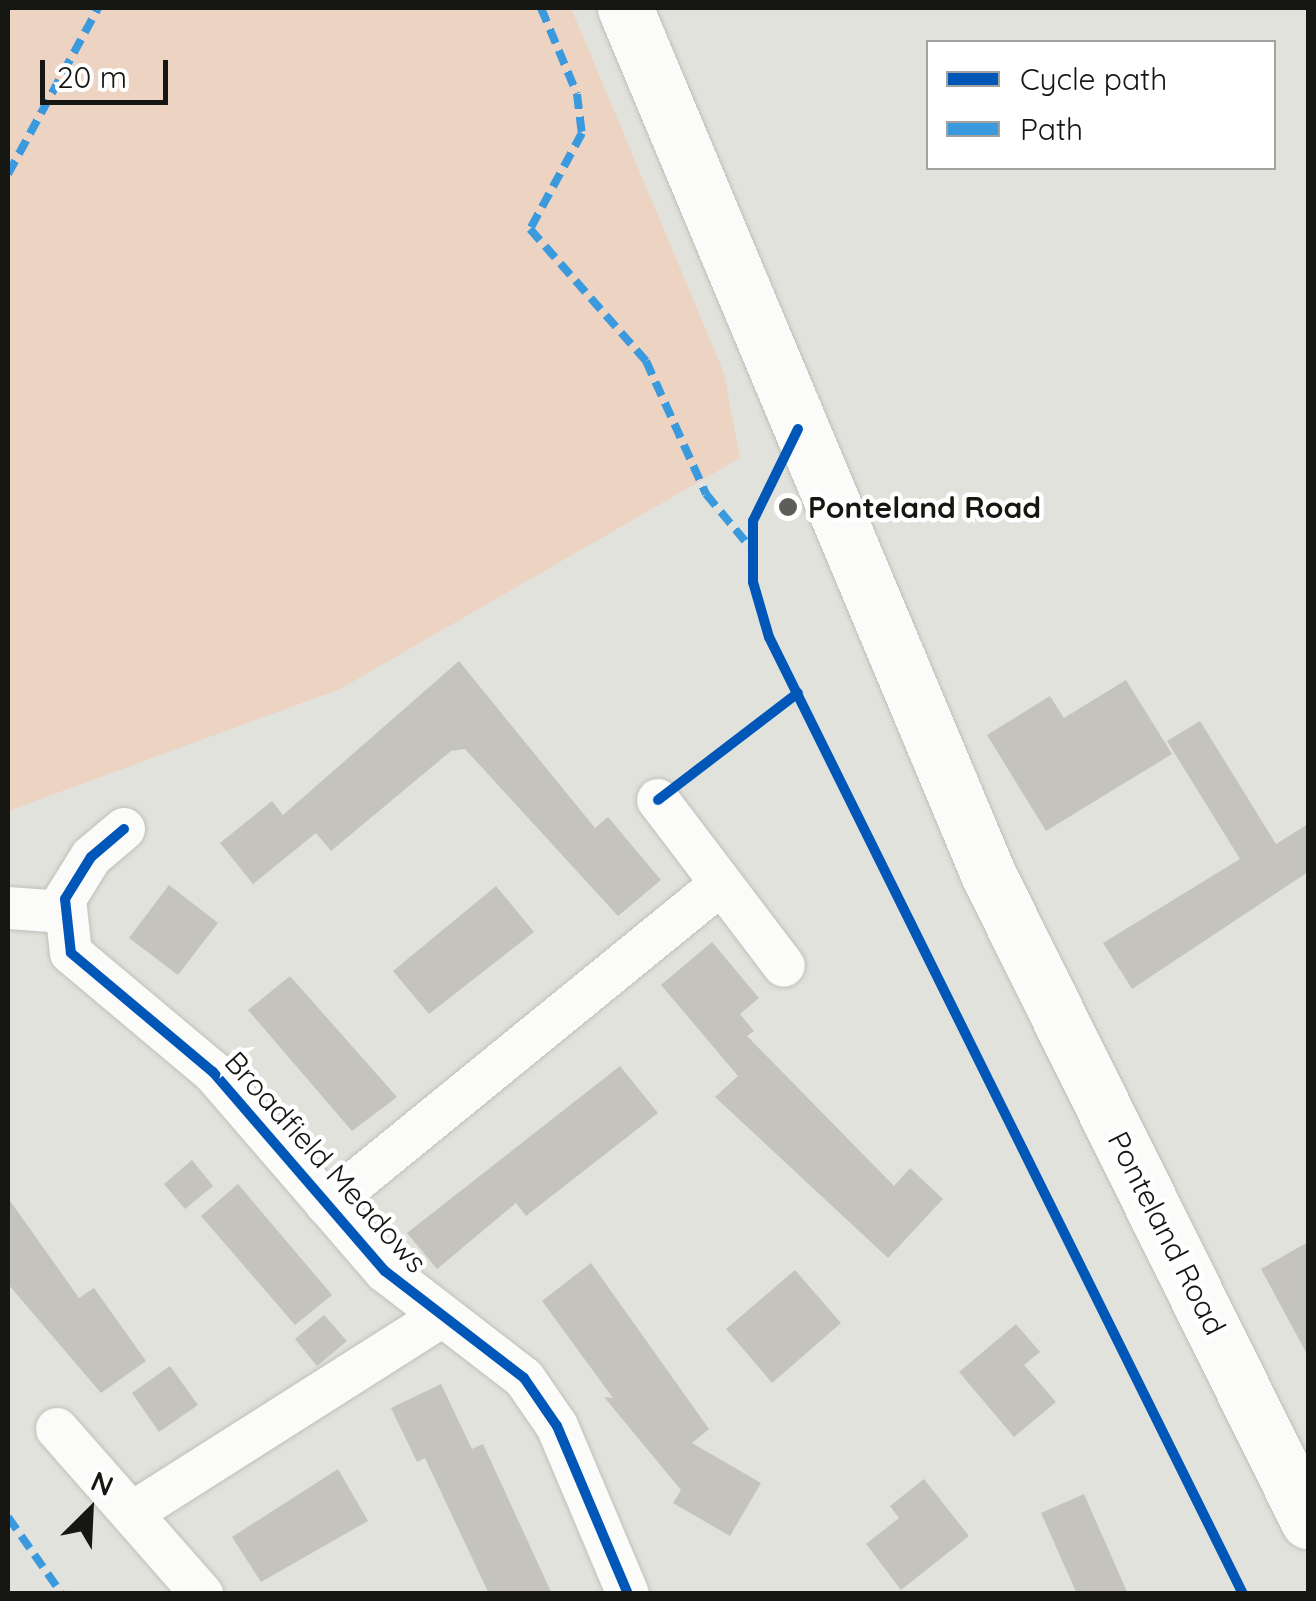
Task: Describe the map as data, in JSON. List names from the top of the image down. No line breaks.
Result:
{"streets":{"main road":["Ponteland Road"],"street":["Broadfield Meadows"]},"places":["Ponteland Road"],"legend":["Cycle path","Path"],"scale_bar":"20 m","north":"top right"}
